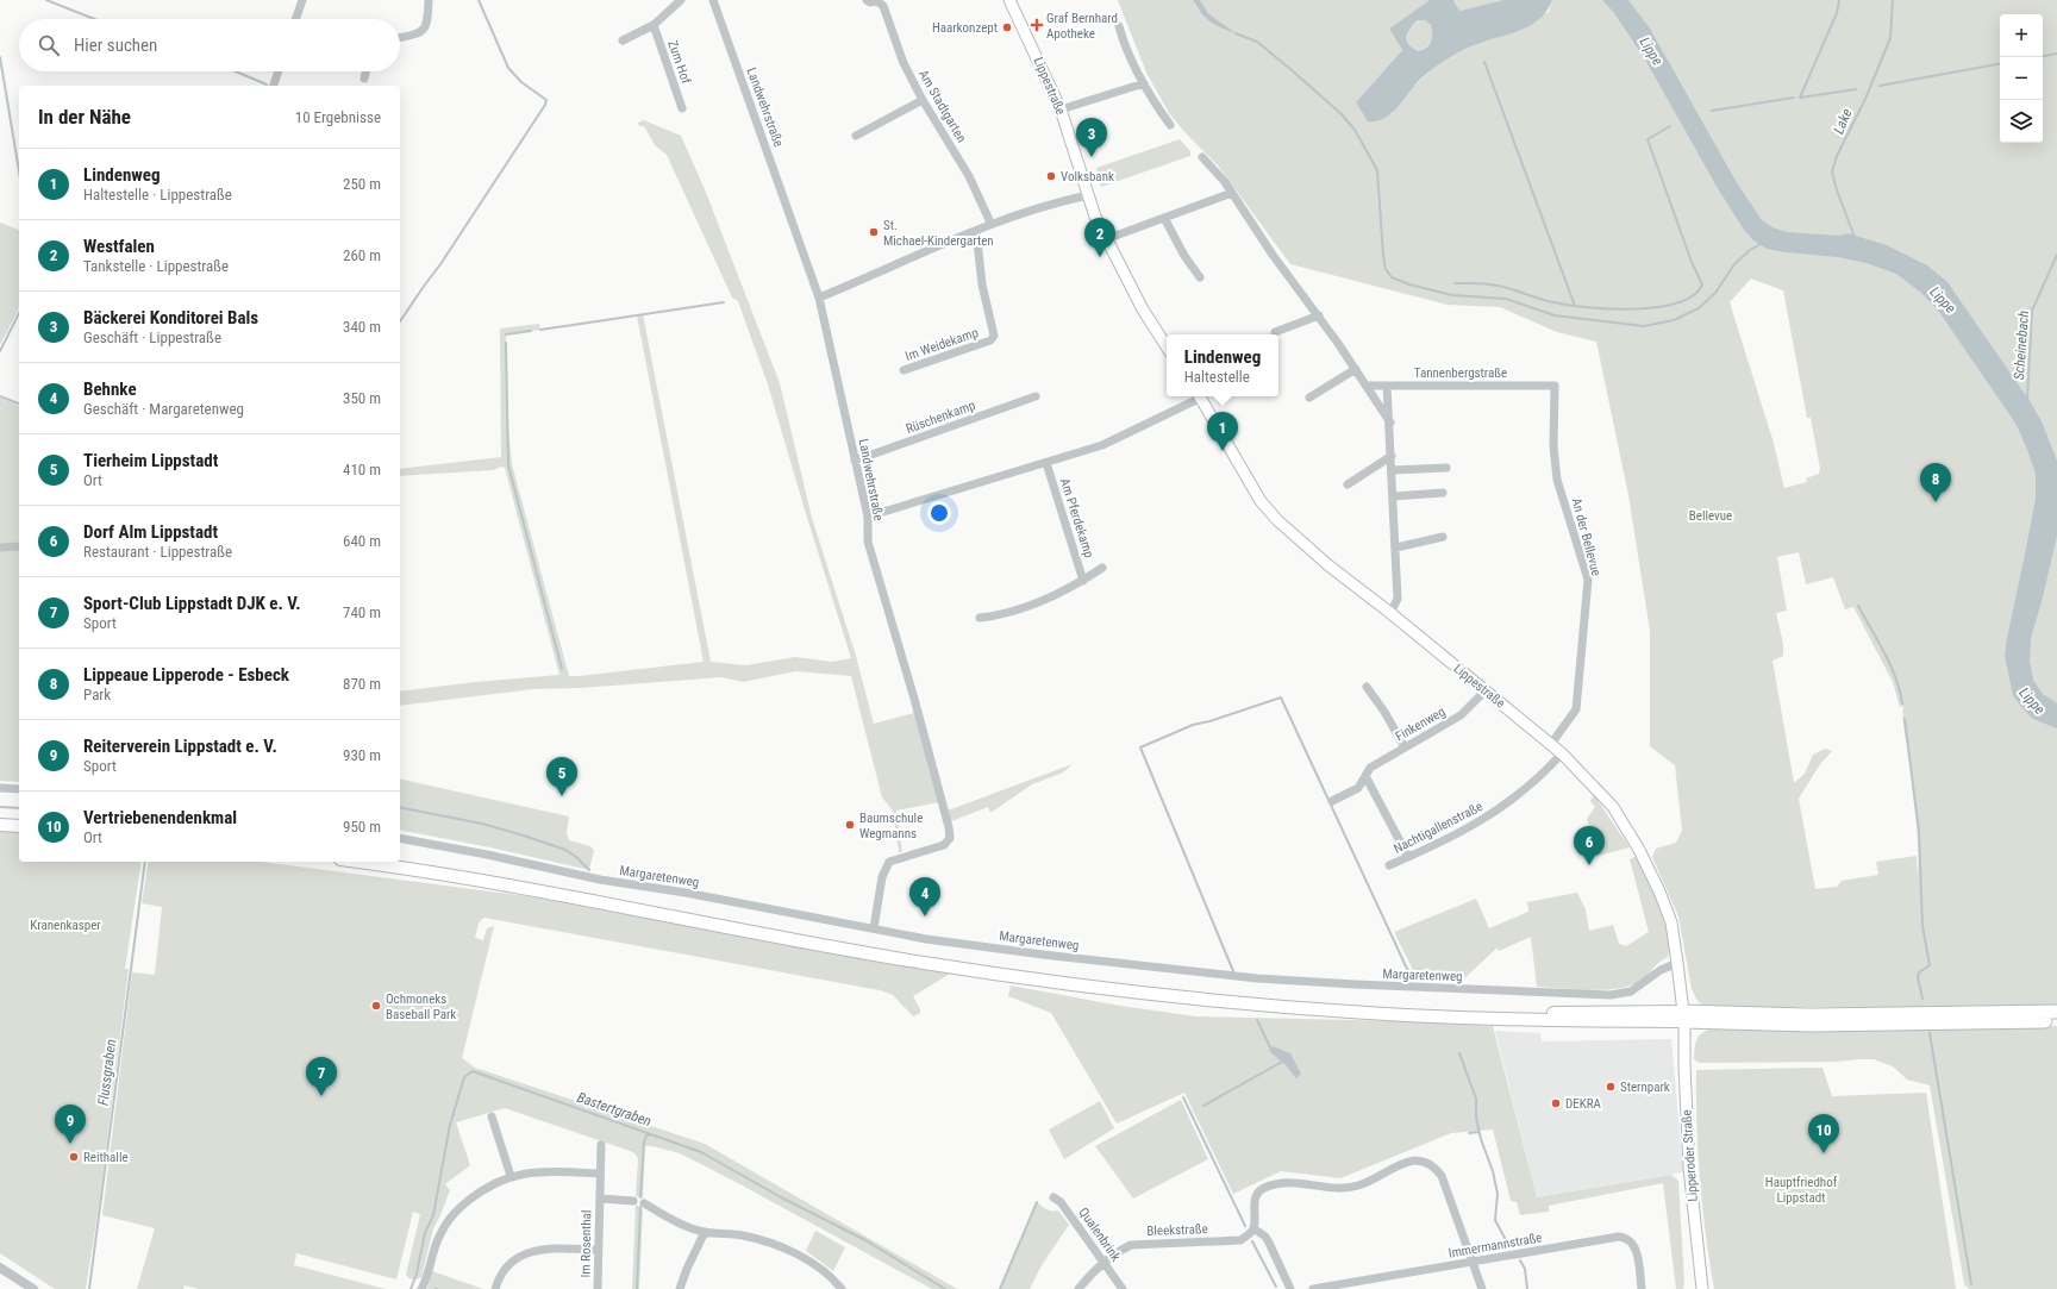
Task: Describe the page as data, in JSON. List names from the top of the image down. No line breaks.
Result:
{"streets":{"main road":["Lippestraße","Lipperoder Straße"],"street":["Zum Hof","Am Stadtgarten","Landwehrstraße","Im Weidekamp","Tannenbergstraße","Rüschenkamp","Am Pferdekamp","An der Bellevue","Finkenweg","Nachtigallenstraße","Margaretenweg","Bleekstraße","Qualenbrink","Im Rosenthal","Immermannstraße"]},"crossings":[["Lippestraße","An der Bellevue"],["Lippestraße","Finkenweg"],["Lippestraße","Nachtigallenstraße"],["Lippestraße","Margaretenweg"],["Lippestraße","Lipperoder Straße"],["Landwehrstraße","Rüschenkamp"],["Landwehrstraße","Margaretenweg"],["Tannenbergstraße","An der Bellevue"],["Bleekstraße","Qualenbrink"]],"water":["Lippe","Lake","Scheinebach","Flussgraben","Bastertgraben"],"parks":["Bellevue","Kranenkasper","Hauptfriedhof Lippstadt"],"places":{"health":["Graf Bernhard Apotheke"],"other":["Haarkonzept","Volksbank","St. Michael-Kindergarten","Baumschule Wegmanns","Ochmoneks Baseball Park","Sternpark","DEKRA","Reithalle"]},"page":{"map_buttons":["+","−"],"search":"Hier suchen","heading":["In der Nähe","10 Ergebnisse"],"pins":["3","2","1","8","5","6","4","7","9","10"],"list":[{"mark":"1","name":"Lindenweg","note":"Haltestelle · Lippestraße","value":"250 m"},{"mark":"2","name":"Westfalen","note":"Tankstelle · Lippestraße","value":"260 m"},{"mark":"3","name":"Bäckerei Konditorei Bals","note":"Geschäft · Lippestraße","value":"340 m"},{"mark":"4","name":"Behnke","note":"Geschäft · Margaretenweg","value":"350 m"},{"mark":"5","name":"Tierheim Lippstadt","note":"Ort","value":"410 m"},{"mark":"6","name":"Dorf Alm Lippstadt","note":"Restaurant · Lippestraße","value":"640 m"},{"mark":"7","name":"Sport-Club Lippstadt DJK e. V.","note":"Sport","value":"740 m"},{"mark":"8","name":"Lippeaue Lipperode - Esbeck","note":"Park","value":"870 m"},{"mark":"9","name":"Reiterverein Lippstadt e. V.","note":"Sport","value":"930 m"},{"mark":"10","name":"Vertriebenendenkmal","note":"Ort","value":"950 m"}],"popup":["Lindenweg","Haltestelle"]}}
